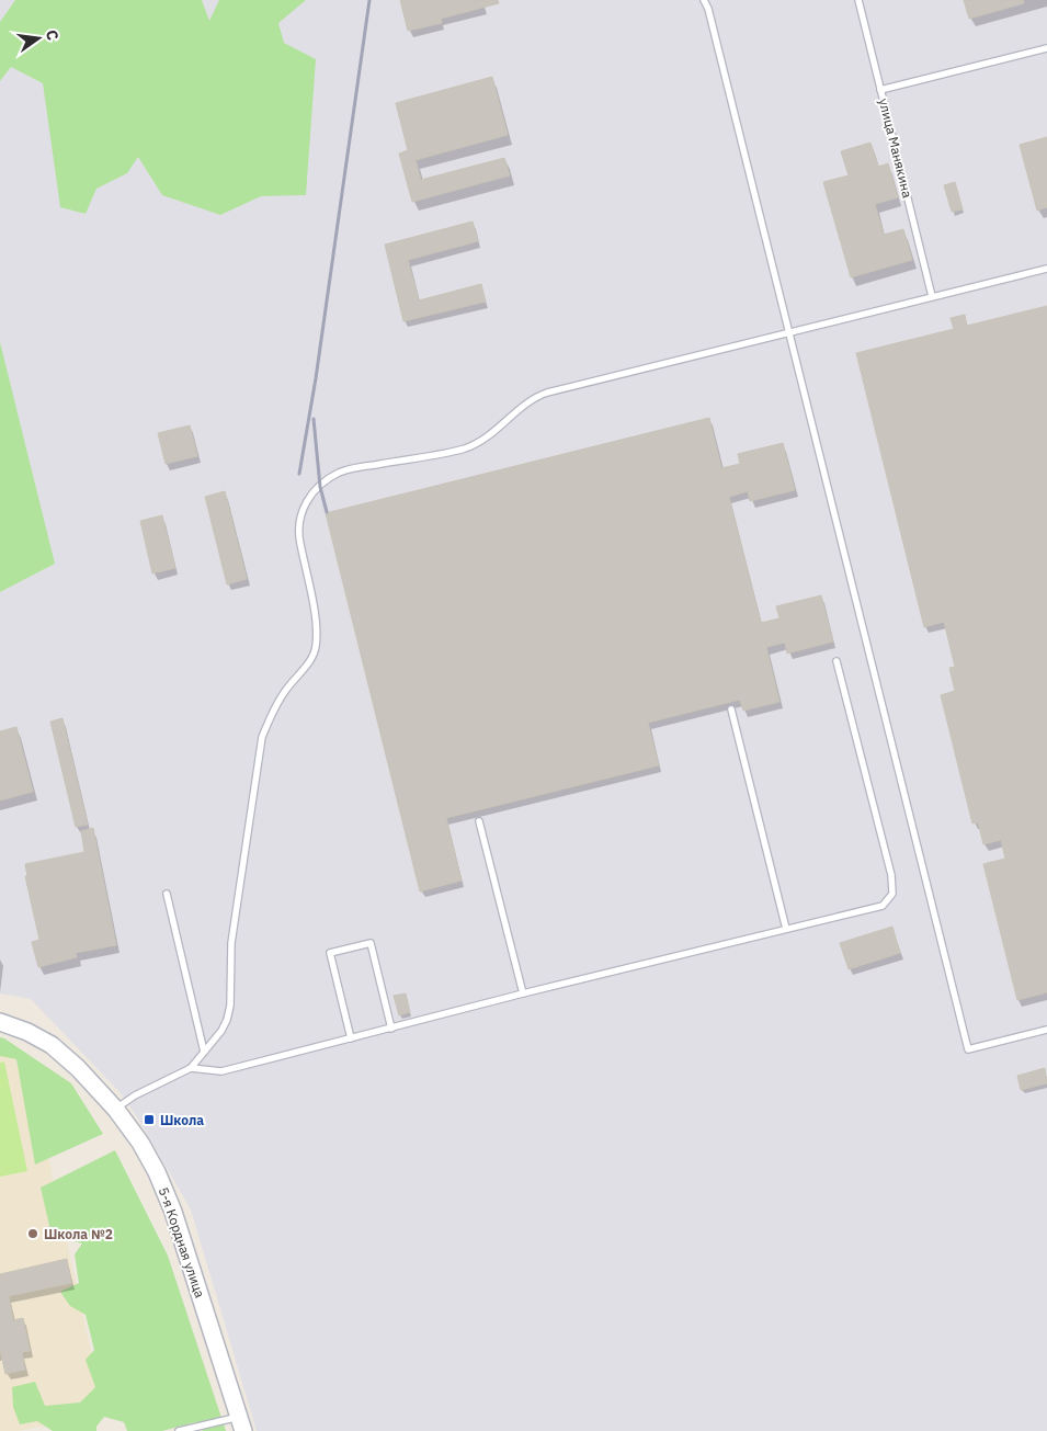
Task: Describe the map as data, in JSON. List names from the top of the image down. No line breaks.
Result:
{"streets":{"main road":["5-я Кордная улица"],"lane":["улица Манякина"]},"places":{"transit":["Школа"],"other":["Школа №2"]},"north":"right"}
